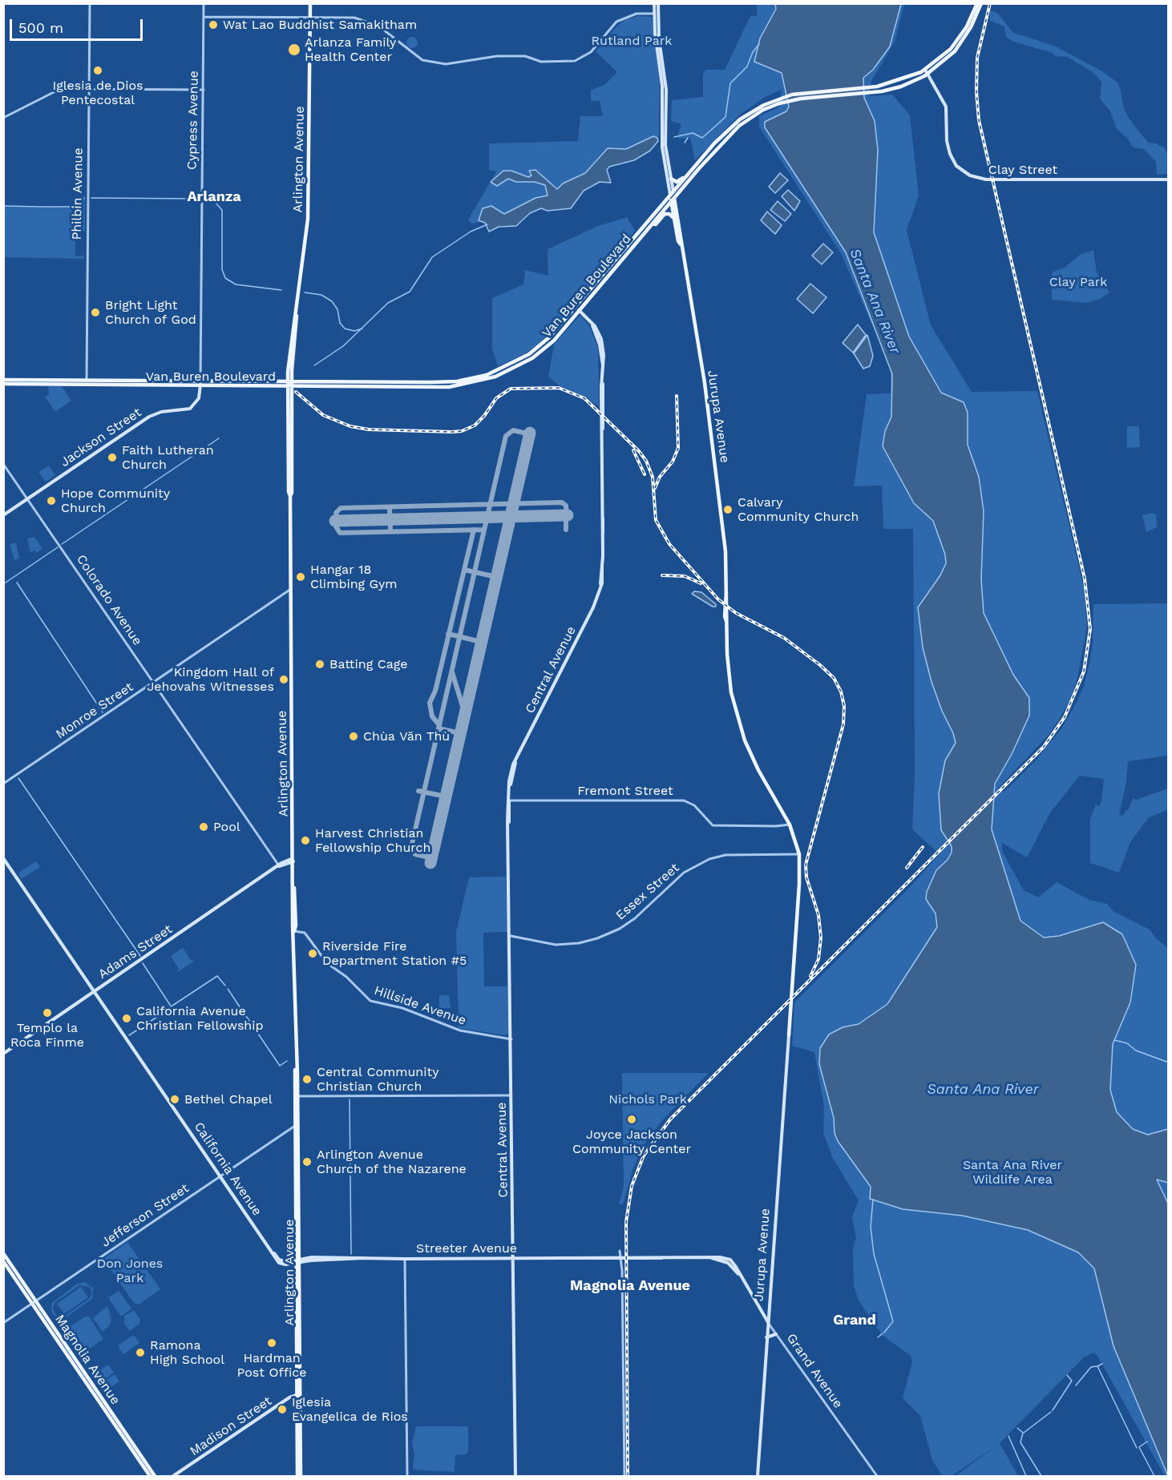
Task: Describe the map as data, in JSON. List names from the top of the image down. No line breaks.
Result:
{"streets":{"main road":["Arlington Avenue","Clay Street","Van Buren Boulevard","Jurupa Avenue","Jackson Street","Central Avenue","Adams Street","California Avenue","Streeter Avenue","Magnolia Avenue","Grand Avenue","Madison Street"],"street":["Cypress Avenue","Philbin Avenue","Colorado Avenue","Monroe Street","Fremont Street","Essex Street","Hillside Avenue","Jefferson Street"]},"crossings":[["Cypress Avenue","Van Buren Boulevard"],["Cypress Avenue","Jackson Street"],["Arlington Avenue","Van Buren Boulevard"],["Arlington Avenue","Monroe Street"],["Arlington Avenue","Adams Street"],["Arlington Avenue","Hillside Avenue"],["Arlington Avenue","California Avenue"],["Arlington Avenue","Jefferson Street"],["Arlington Avenue","Streeter Avenue"],["Arlington Avenue","Madison Street"],["Clay Street","Van Buren Boulevard"],["Philbin Avenue","Van Buren Boulevard"],["Van Buren Boulevard","Jurupa Avenue"],["Van Buren Boulevard","Jackson Street"],["Van Buren Boulevard","Central Avenue"],["Jurupa Avenue","Fremont Street"],["Jurupa Avenue","Essex Street"],["Jurupa Avenue","Grand Avenue"],["Jackson Street","Colorado Avenue"],["Colorado Avenue","Monroe Street"],["Colorado Avenue","Adams Street"],["Central Avenue","Fremont Street"],["Central Avenue","Essex Street"],["Central Avenue","Hillside Avenue"],["Central Avenue","Streeter Avenue"],["Adams Street","California Avenue"],["California Avenue","Jefferson Street"],["California Avenue","Streeter Avenue"],["Jefferson Street","Magnolia Avenue"],["Streeter Avenue","Grand Avenue"]],"districts":["Arlanza","Magnolia Avenue","Grand"],"water":["Santa Ana River"],"parks":["Rutland Park","Clay Park","Nichols Park","Santa Ana River Wildlife Area","Don Jones Park"],"places":["Wat Lao Buddhist Samakitham","Arlanza Family Health Center","Iglesia de Dios Pentecostal","Bright Light Church of God","Faith Lutheran Church","Hope Community Church","Calvary Community Church","Hangar 18 Climbing Gym","Batting Cage","Kingdom Hall of Jehovahs Witnesses","Chùa Văn Thù","Pool","Harvest Christian Fellowship Church","Riverside Fire Department Station #5","Templo la Roca Finme","California Avenue Christian Fellowship","Central Community Christian Church","Bethel Chapel","Joyce Jackson Community Center","Arlington Avenue Church of the Nazarene","Hardman Post Office","Ramona High School","Iglesia Evangelica de Rios"],"scale_bar":"500 m"}
